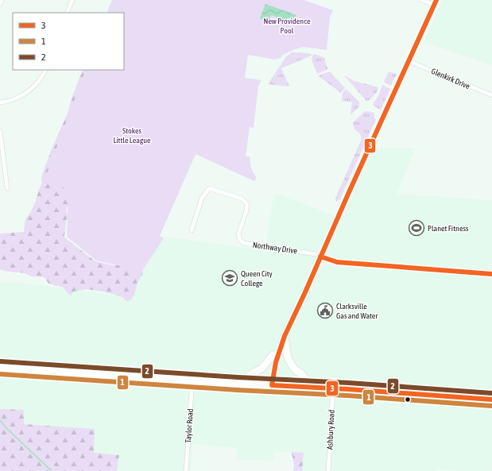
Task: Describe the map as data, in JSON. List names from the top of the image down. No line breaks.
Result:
{"streets":{"street":["Glenkirk Drive","Northway Drive","Taylor Road","Ashbury Road"]},"parks":["New Providence Pool","Stokes Little League"],"places":{"sports":["Planet Fitness"],"school or university":["Queen City College"],"public building":["Clarksville Gas and Water"]},"lines":["transit line 3","transit line 2","transit line 1"],"legend":["3","1","2"]}
